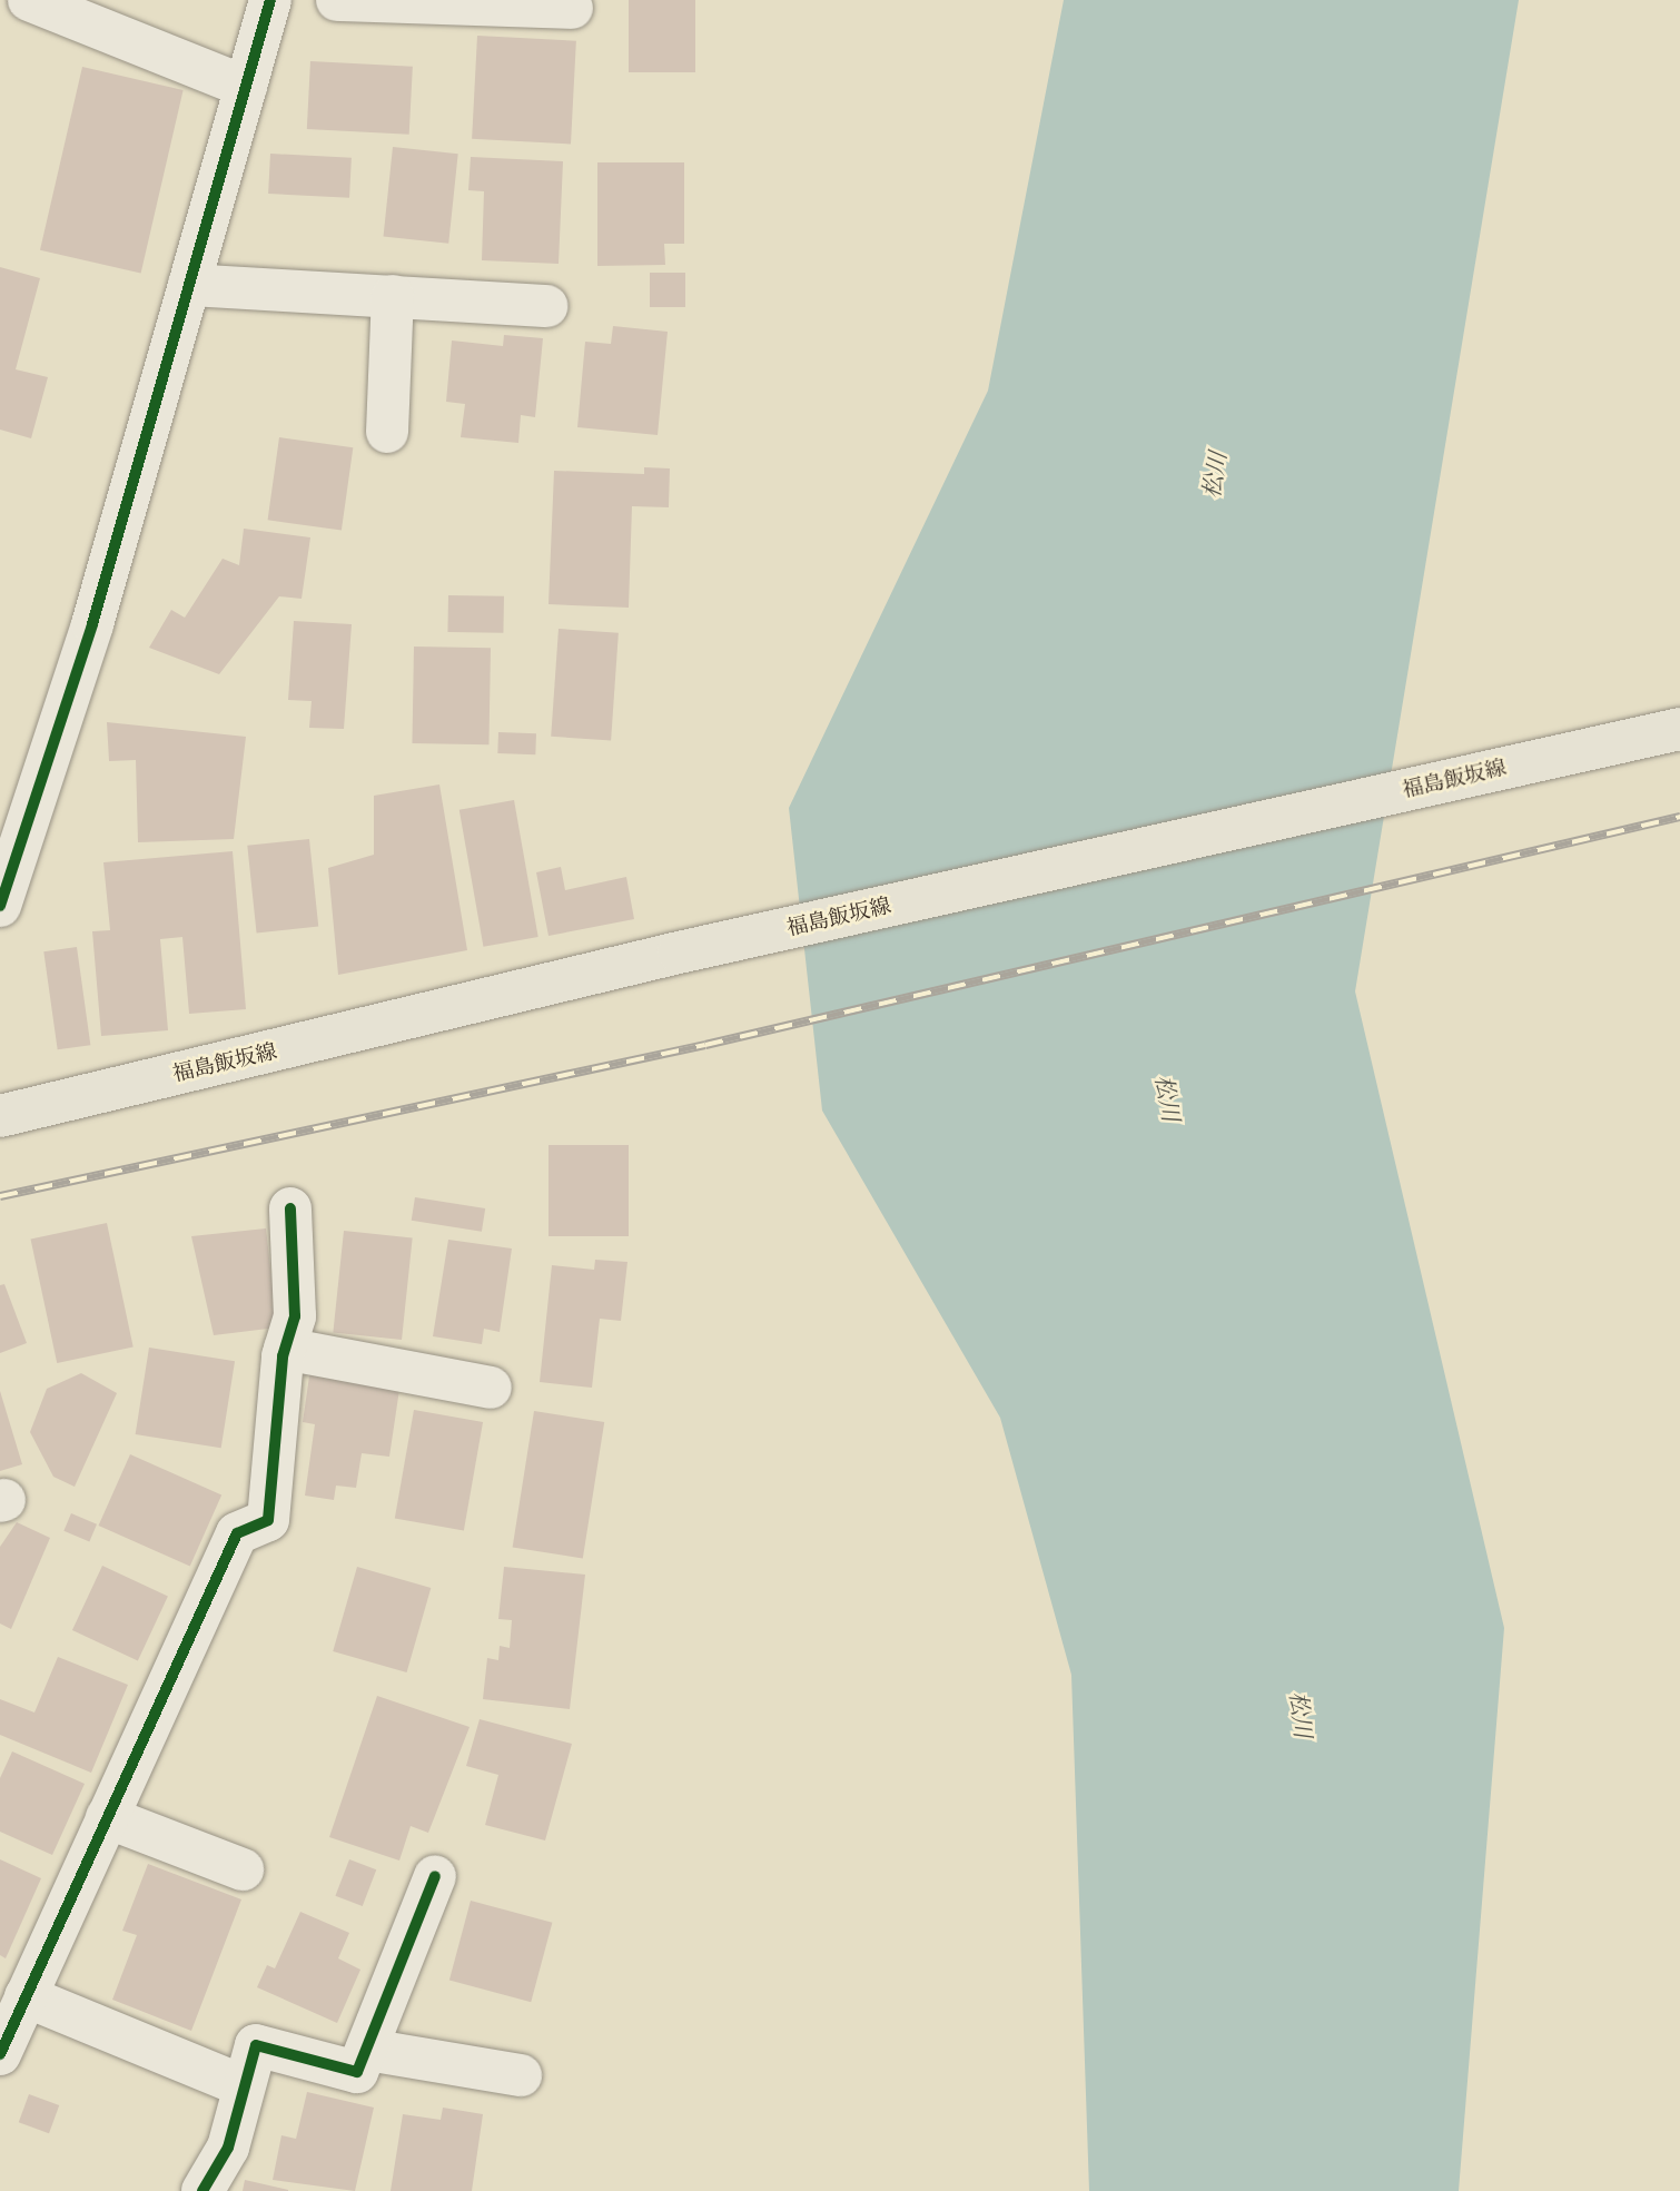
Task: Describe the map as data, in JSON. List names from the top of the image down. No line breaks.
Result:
{"streets":{"main road":["福島飯坂線"]},"water":["松川"]}
